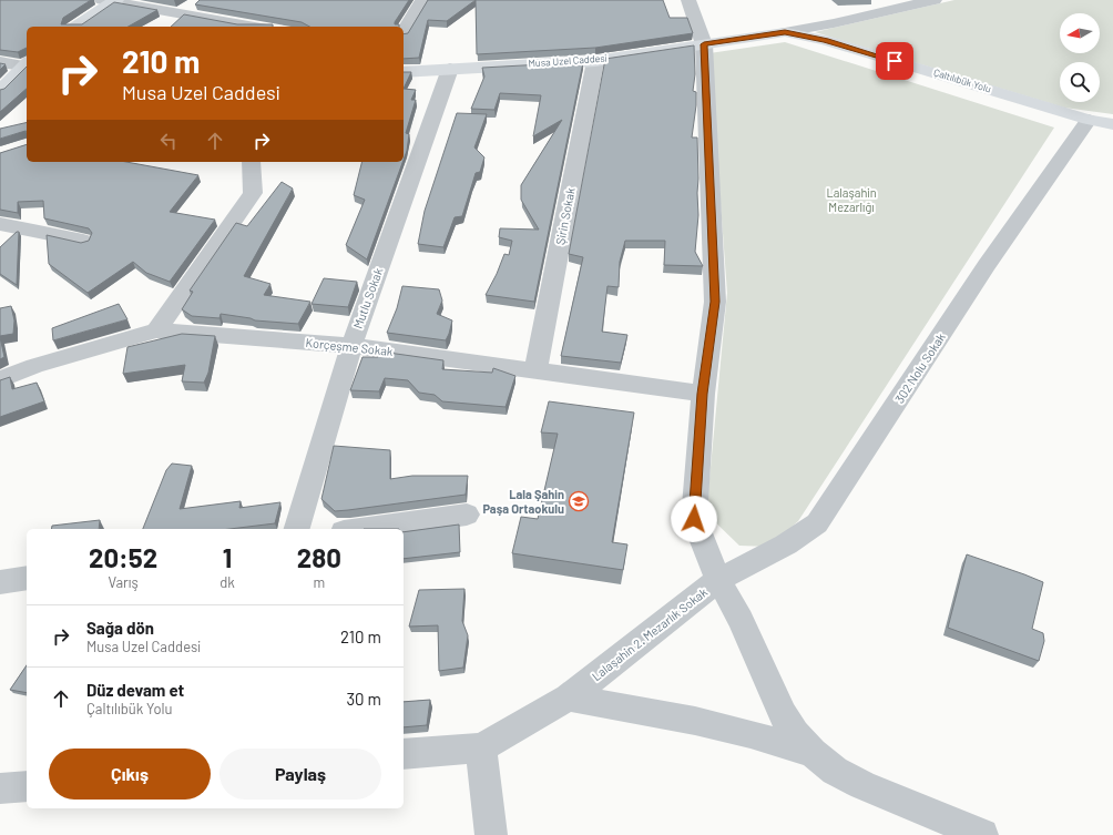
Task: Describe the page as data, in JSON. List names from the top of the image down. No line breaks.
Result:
{"streets":{"main road":["Musa Uzel Caddesi","Çaltılıbük Yolu"],"street":["Şirin Sokak","Mutlu Sokak","Korçeşme Sokak","302 Nolu Sokak","Lalaşahin 2. Mezarlık Sokak"]},"crossings":[["Musa Uzel Caddesi","Çaltılıbük Yolu"],["Musa Uzel Caddesi","Şirin Sokak"],["Musa Uzel Caddesi","Mutlu Sokak"],["Musa Uzel Caddesi","Lalaşahin 2. Mezarlık Sokak"],["Çaltılıbük Yolu","302 Nolu Sokak"],["Şirin Sokak","Korçeşme Sokak"],["Mutlu Sokak","Korçeşme Sokak"],["Korçeşme Sokak","Lalaşahin 2. Mezarlık Sokak"],["302 Nolu Sokak","Lalaşahin 2. Mezarlık Sokak"]],"parks":["Lalaşahin Mezarlığı"],"places":{"school or university":["Lala Şahin Paşa Ortaokulu"]},"north":"left","page":{"turn":["210 m","Musa Uzel Caddesi"],"eta":["20:52","Varış","1","dk","280","m"],"list":[{"name":"Sağa dön","note":"Musa Uzel Caddesi","value":"210 m"},{"name":"Düz devam et","note":"Çaltılıbük Yolu","value":"30 m"}],"buttons":["Çıkış","Paylaş"]}}
